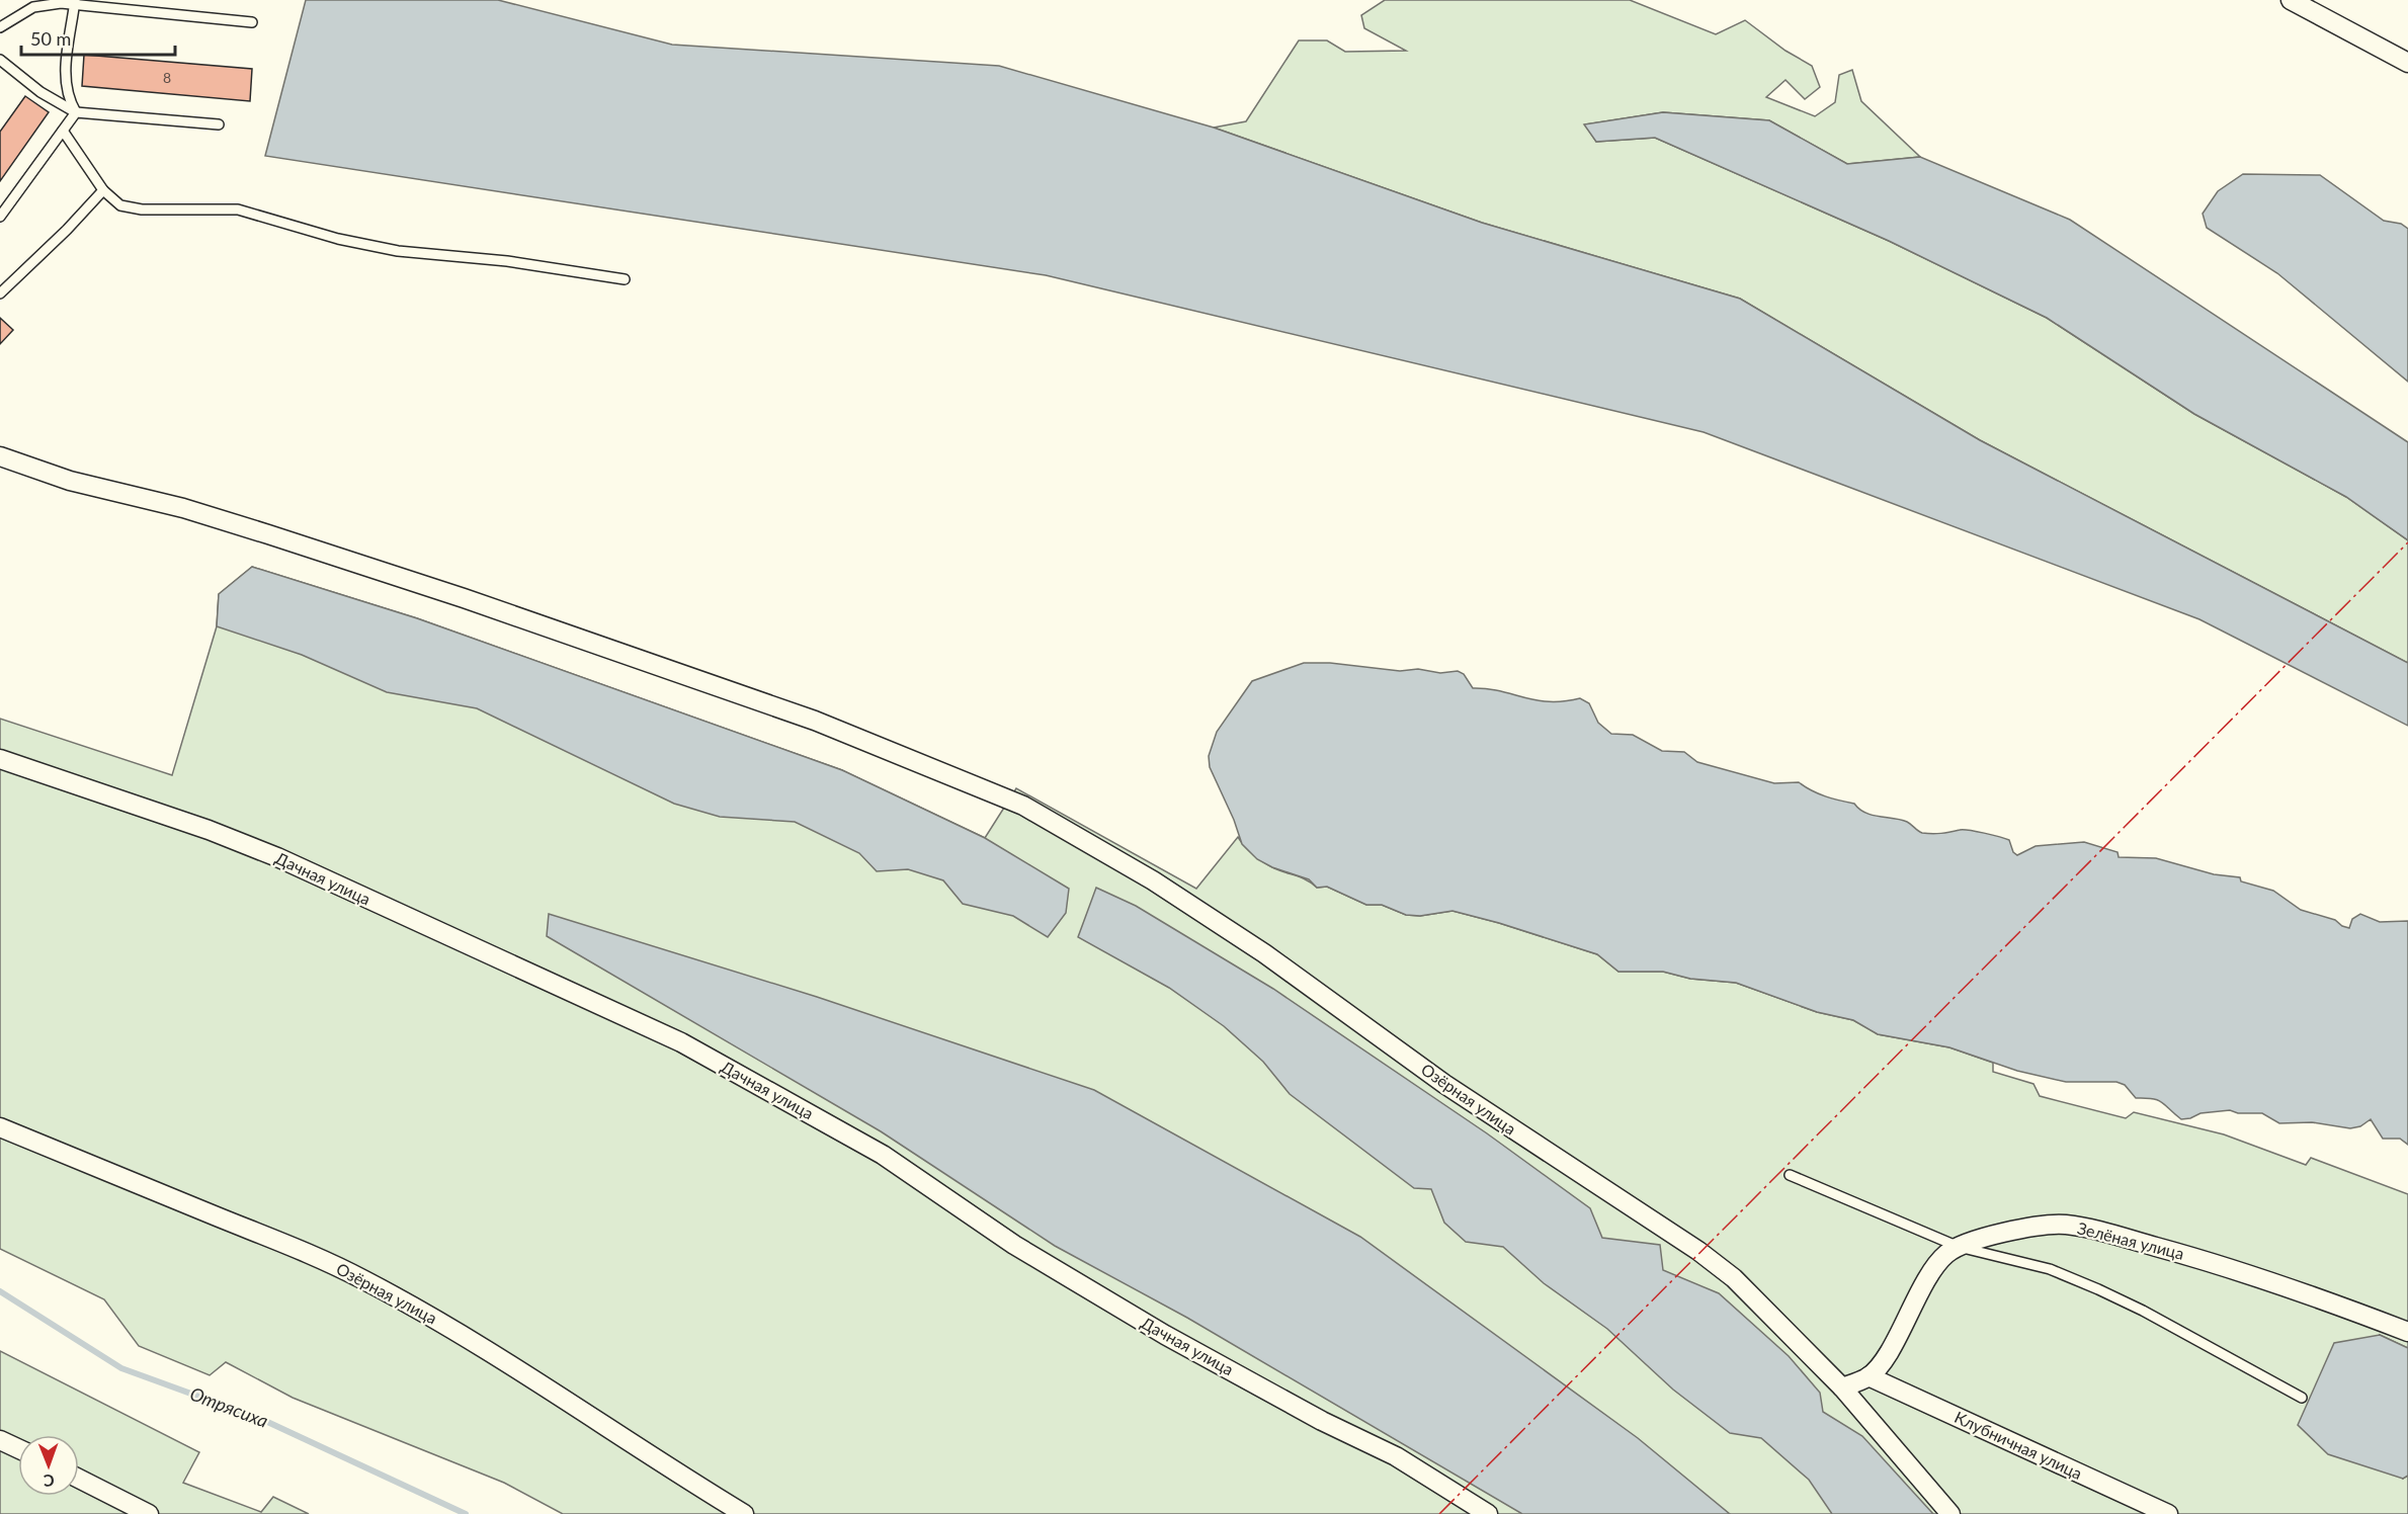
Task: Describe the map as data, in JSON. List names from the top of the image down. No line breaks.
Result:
{"streets":{"street":["Дачная улица","Озёрная улица","Зелёная улица","Клубничная улица"]},"crossings":[["Зелёная улица","Клубничная улица"]],"water":["Отрясиха"],"house_numbers":["8"],"scale_bar":"50 m","north":"bottom"}
